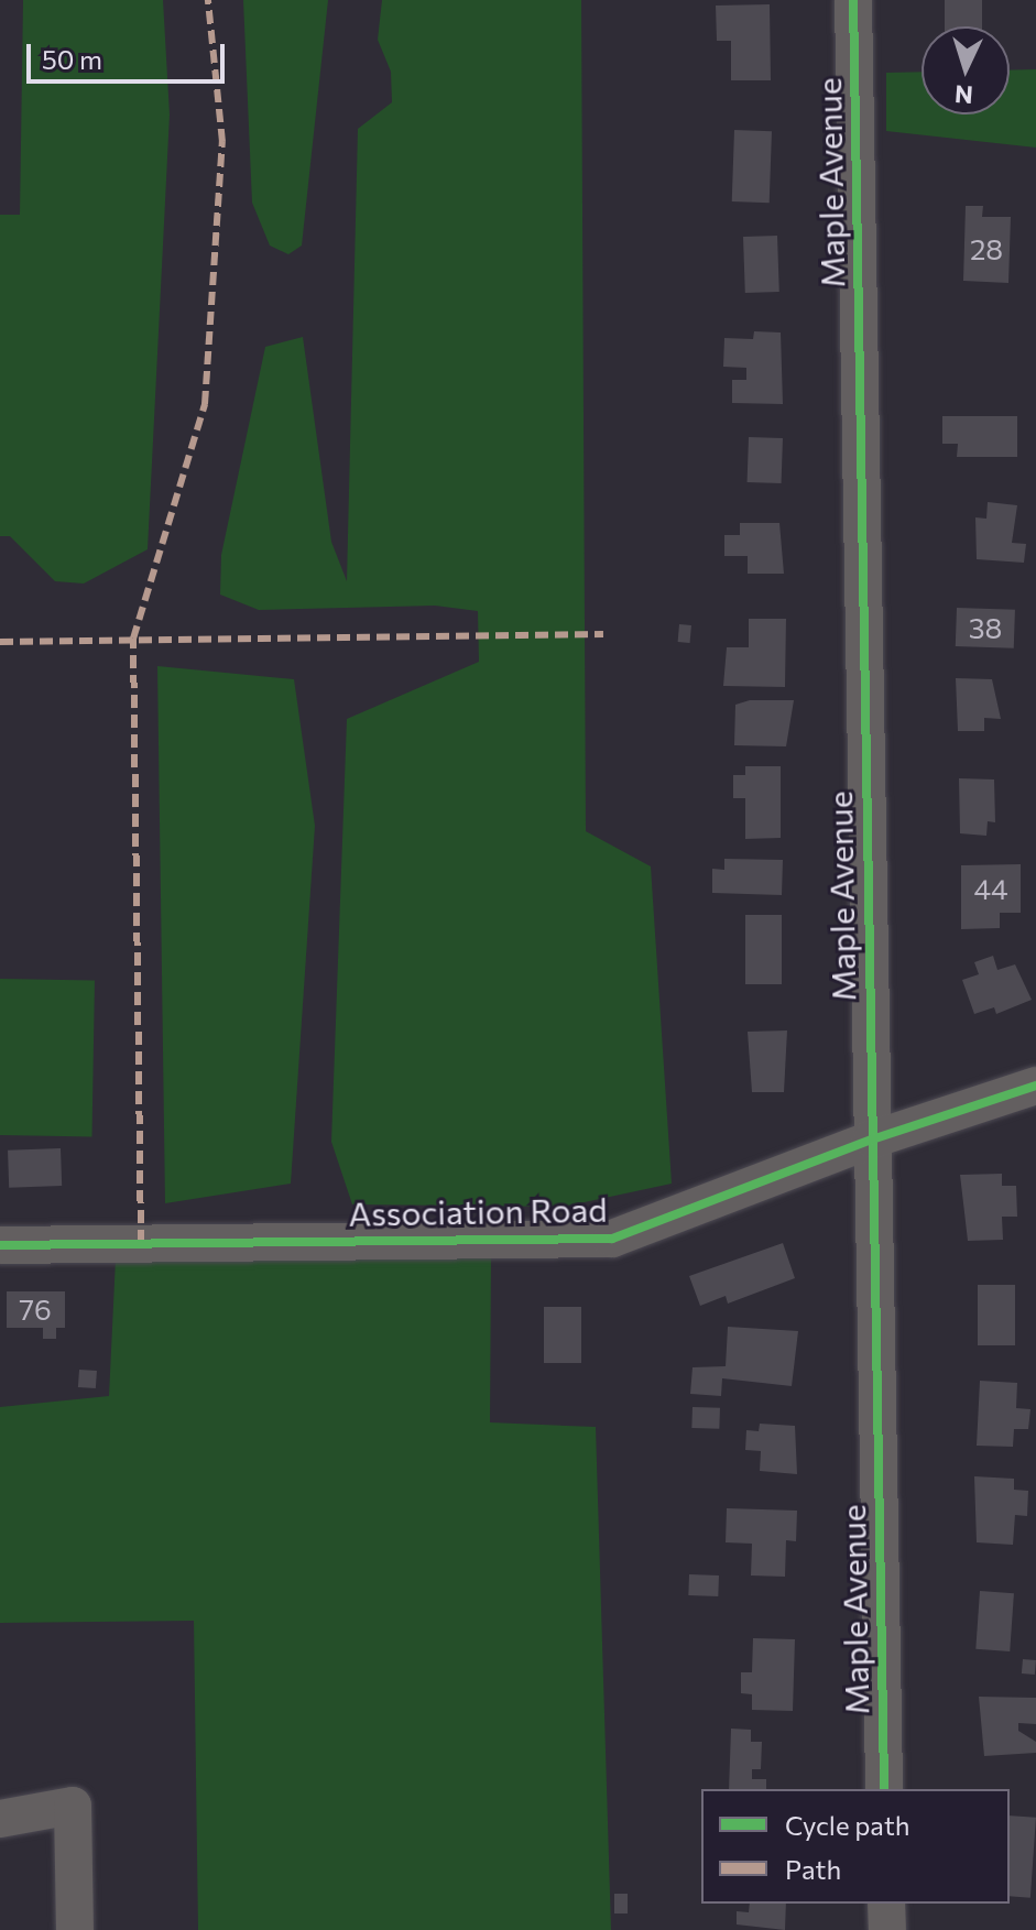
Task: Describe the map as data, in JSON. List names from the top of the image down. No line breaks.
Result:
{"streets":{"street":["Maple Avenue","Association Road"]},"crossings":[["Maple Avenue","Association Road"]],"house_numbers":["28","38","44","76"],"legend":["Cycle path","Path"],"scale_bar":"50 m","north":"bottom"}
